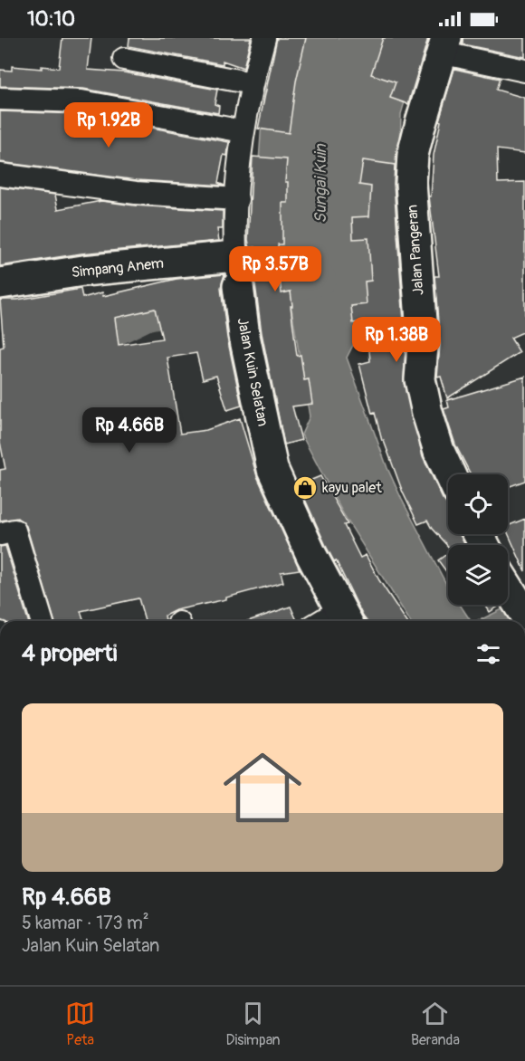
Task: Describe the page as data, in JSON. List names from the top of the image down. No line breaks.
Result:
{"streets":{"street":["Jalan Pangeran","Simpang Anem","Jalan Kuin Selatan"]},"crossings":[["Simpang Anem","Jalan Kuin Selatan"]],"water":["Sungai Kuin"],"places":{"shop":["kayu palet"]},"page":{"status":"10:10","price":["Rp 1.92B","Rp 3.57B","Rp 1.38B","Rp 4.66B"],"heading":"4 properti","list":[{"name":"Rp 4.66B","note":"5 kamar · 173 m² · Jalan Kuin Selatan"}],"tabs":["Peta","Disimpan","Beranda"]}}
